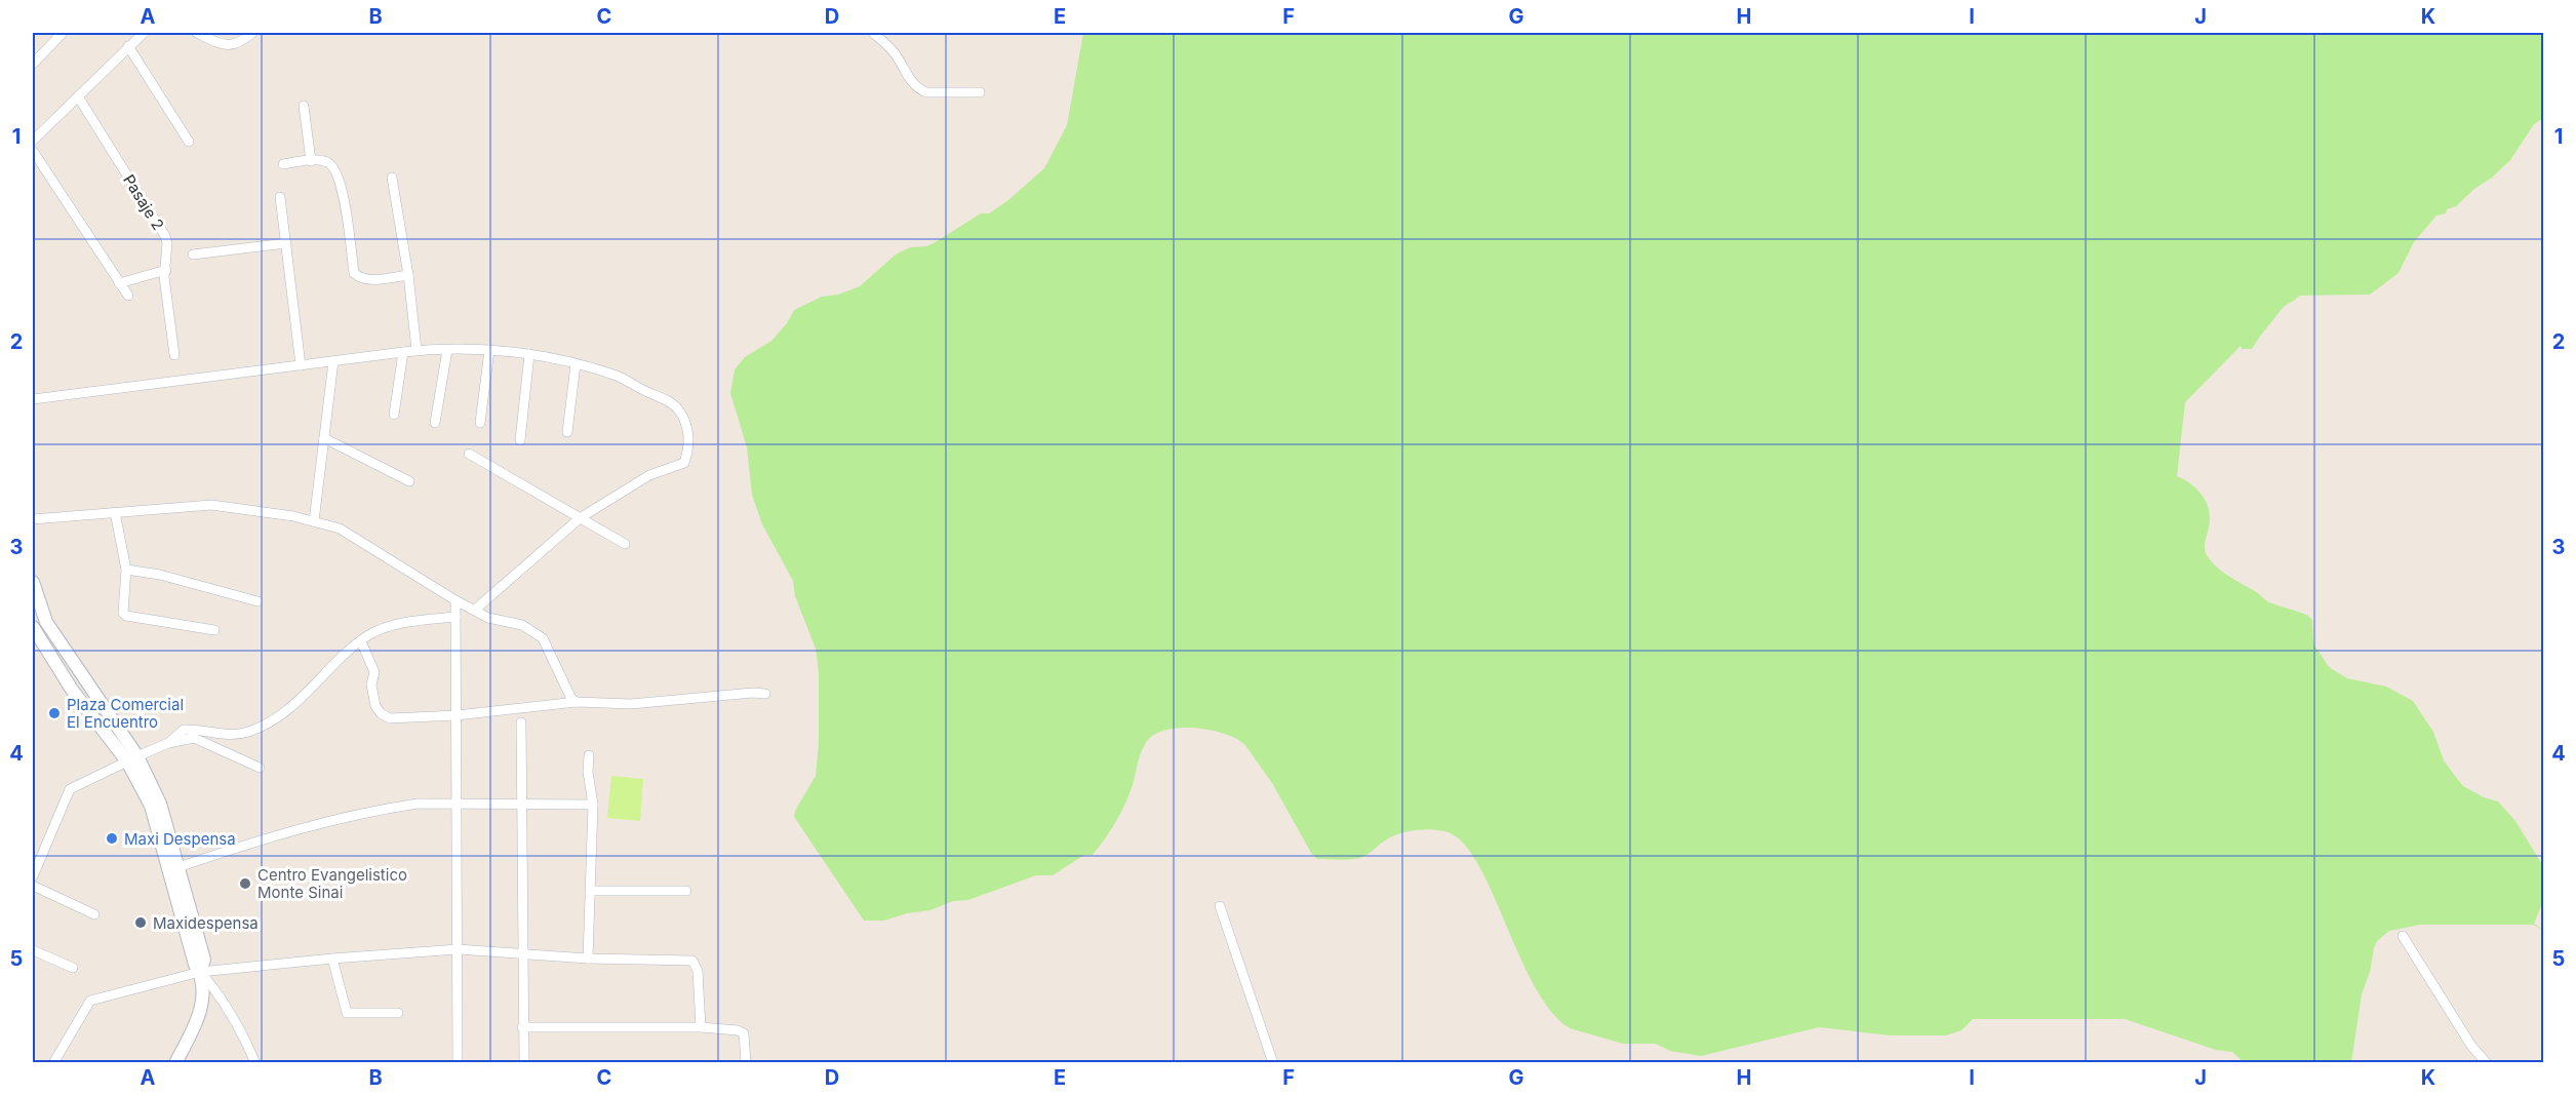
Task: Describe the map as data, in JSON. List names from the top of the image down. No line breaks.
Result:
{"streets":{"street":["Pasaje 2"]},"places":["Plaza Comercial El Encuentro","Maxi Despensa","Centro Evangelistico Monte Sinai","Maxidespensa"],"grid":{"columns":["A","B","C","D","E","F","G","H","I","J","K"],"rows":["1","2","3","4","5"]}}
